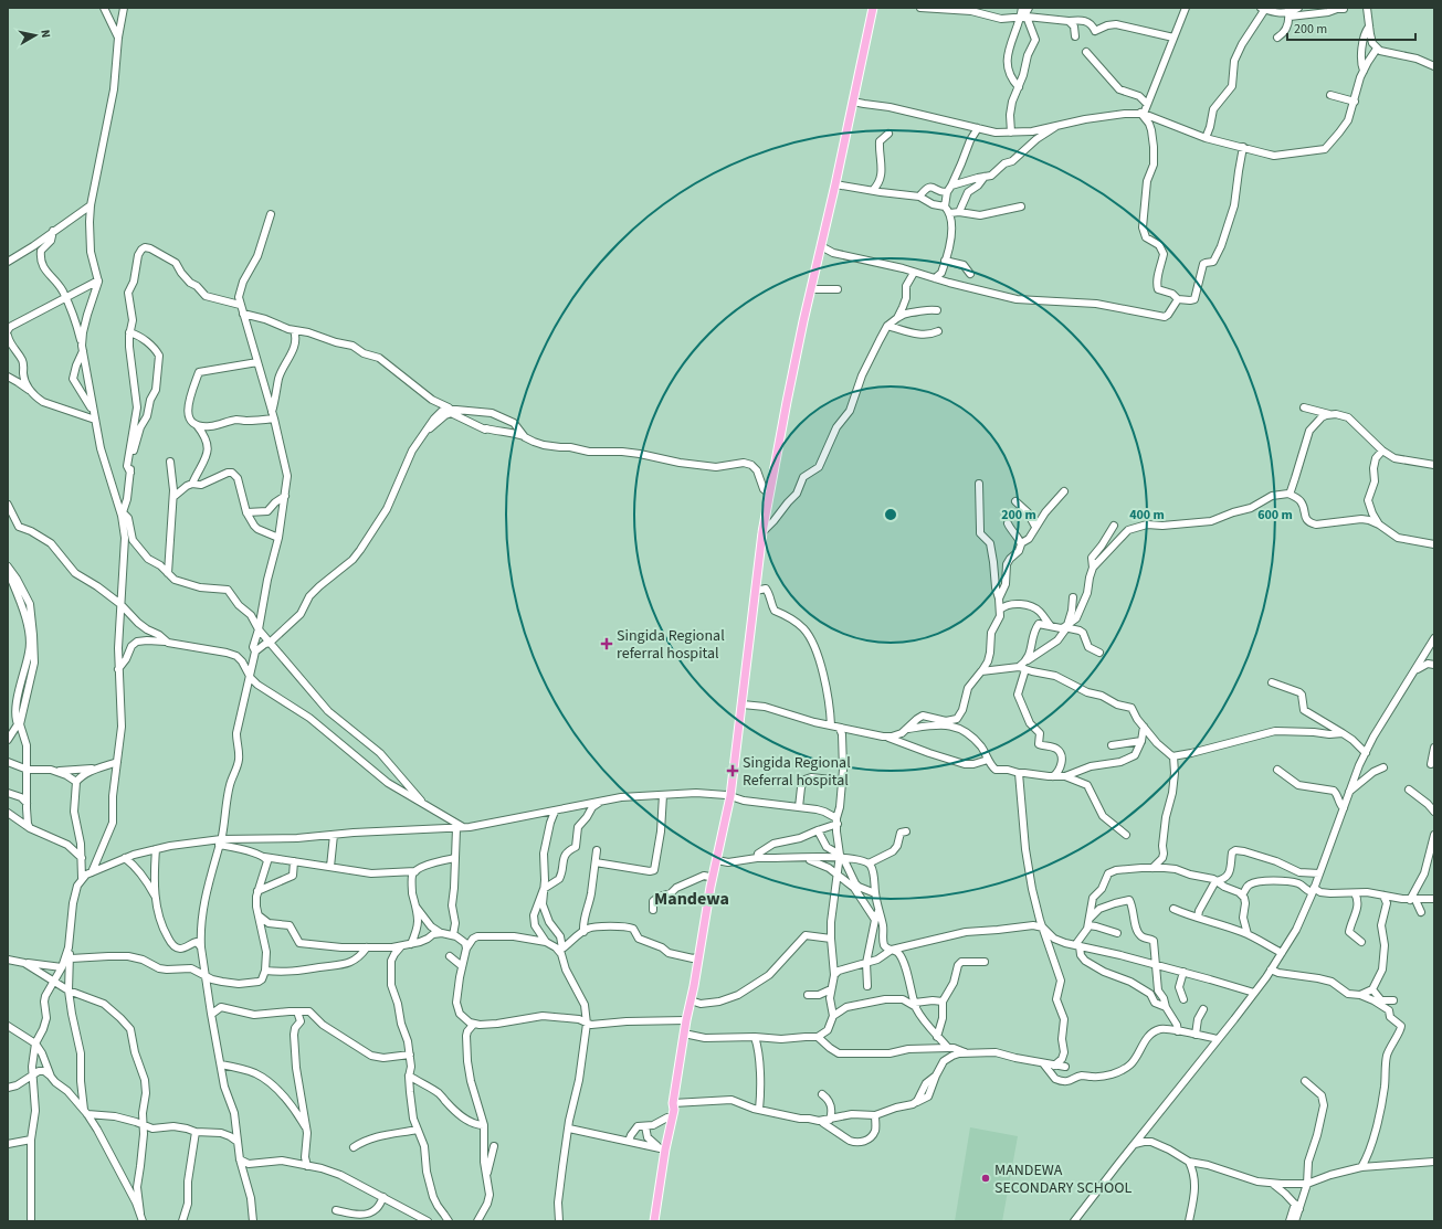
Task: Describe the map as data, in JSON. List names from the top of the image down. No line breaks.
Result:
{"districts":["Mandewa"],"places":{"health":["Singida Regional referral hospital","Singida Regional Referral hospital"],"other":["MANDEWA SECONDARY SCHOOL"]},"scale_bar":"200 m","north":"right","rings":["200 m","400 m","600 m"]}
